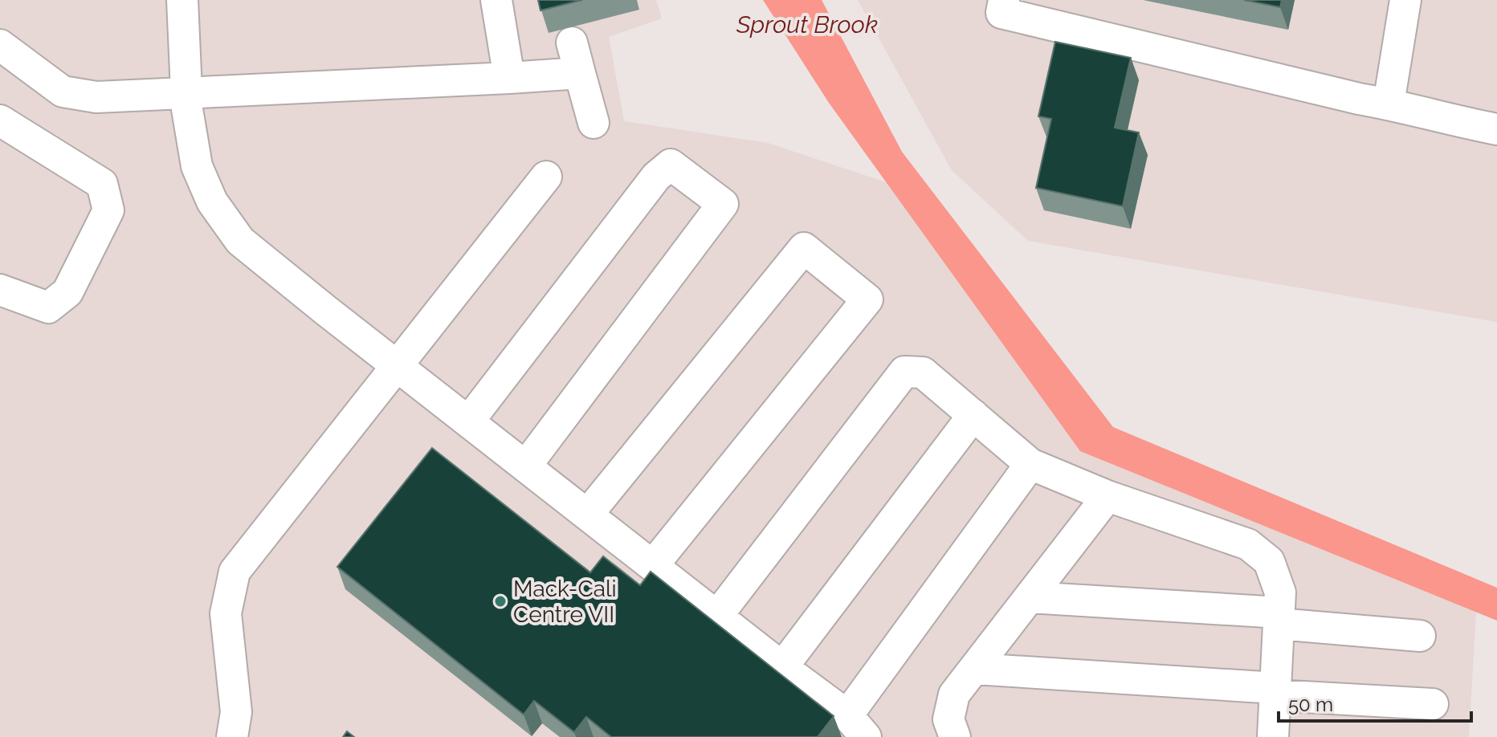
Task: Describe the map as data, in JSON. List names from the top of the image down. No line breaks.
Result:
{"water":["Sprout Brook"],"places":["Mack-Cali Centre VII"],"scale_bar":"50 m"}
